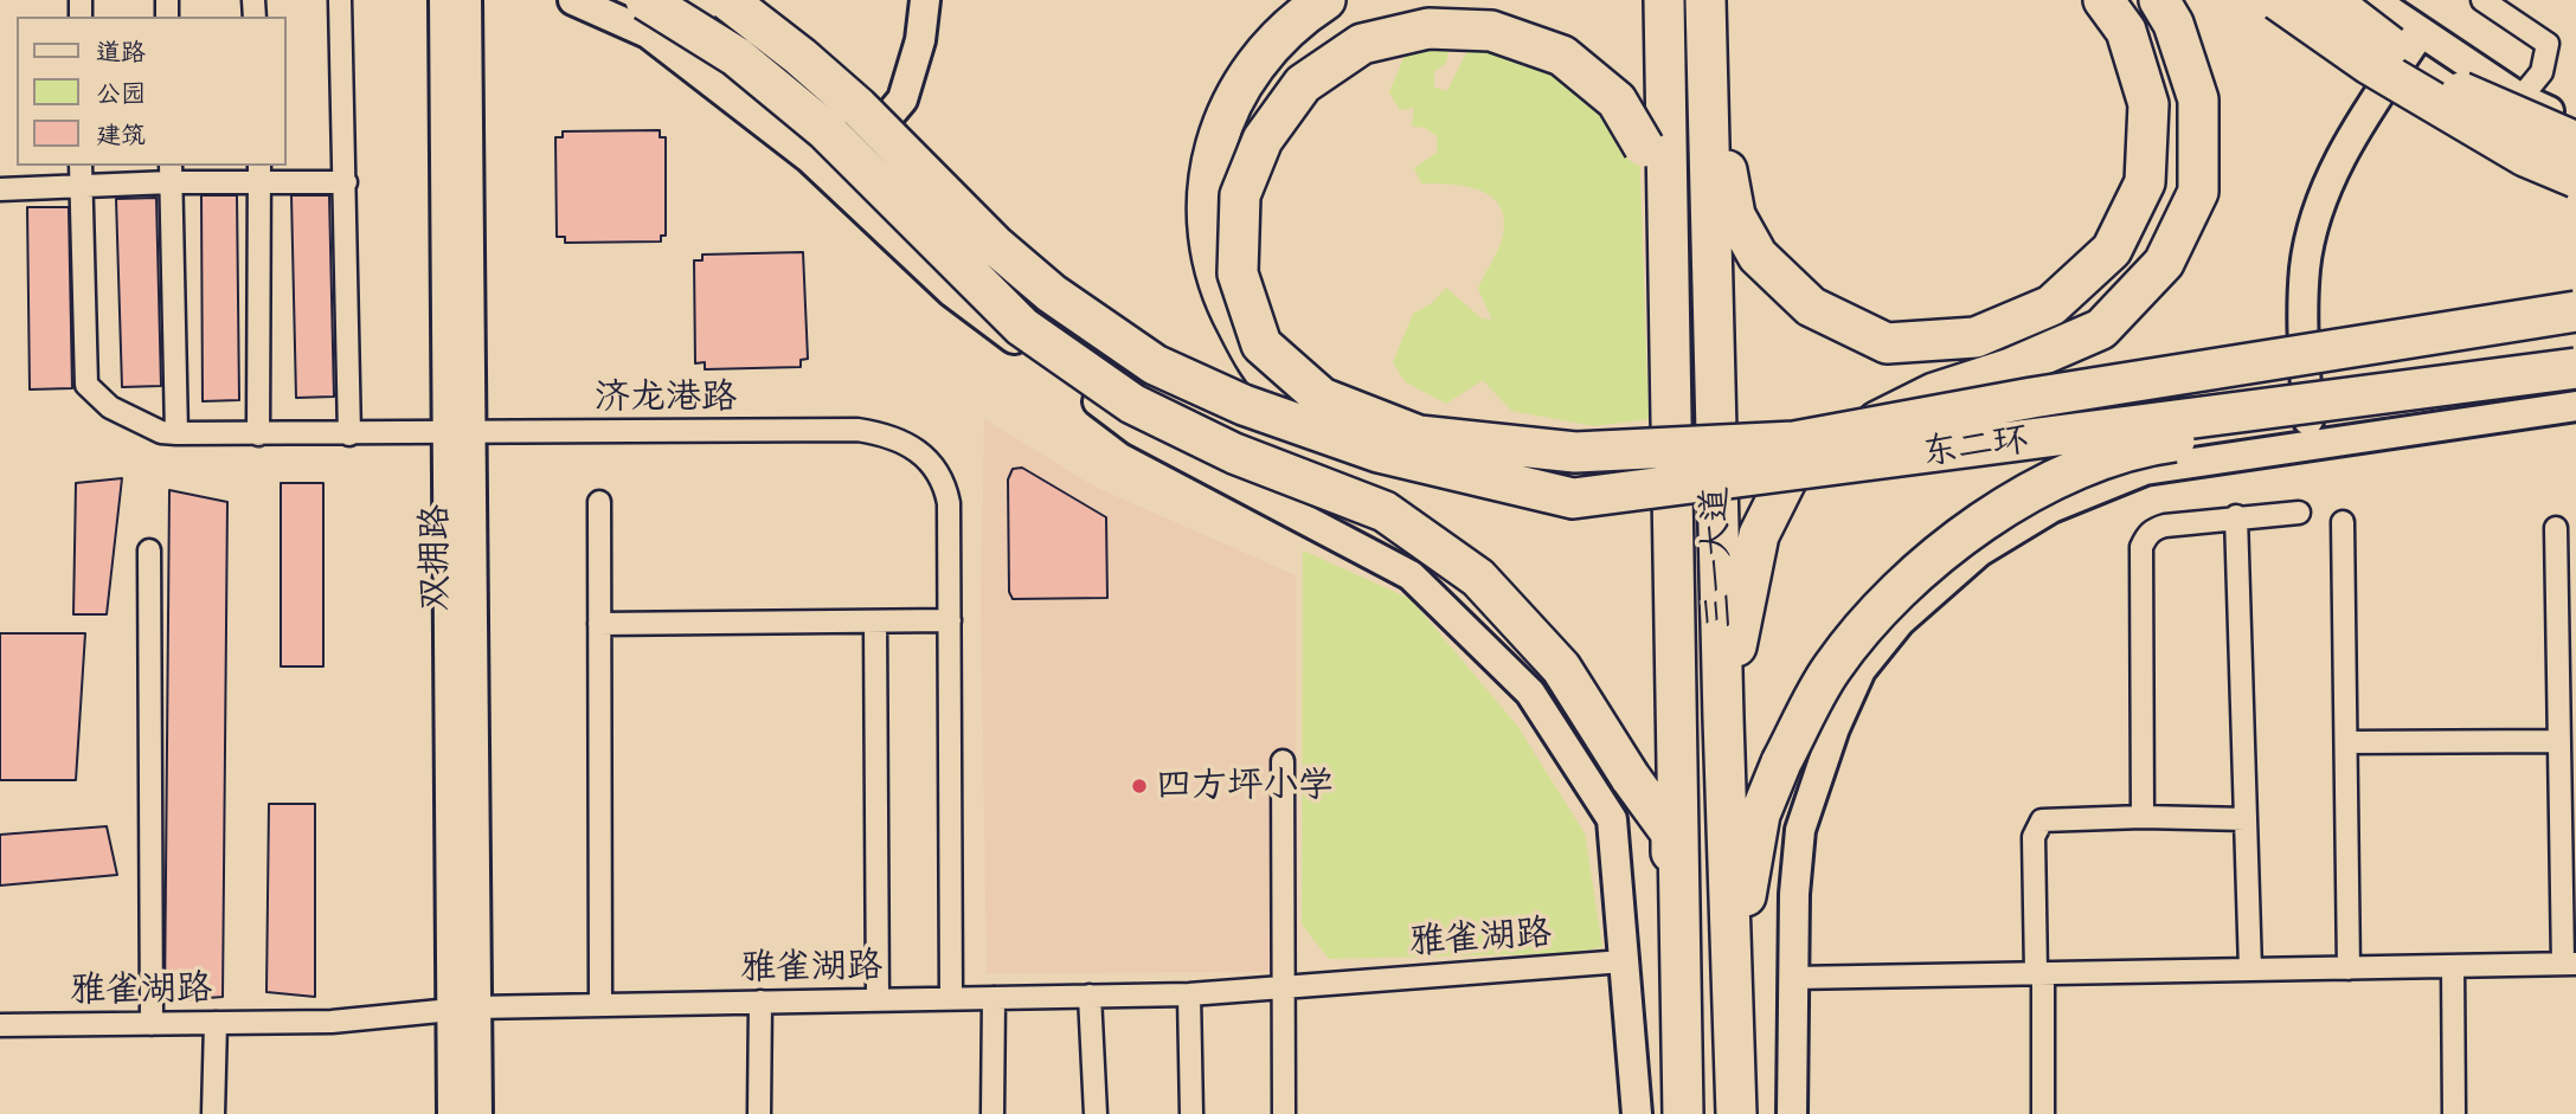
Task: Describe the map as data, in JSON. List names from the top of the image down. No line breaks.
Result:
{"streets":{"highway":["东二环","三一大道"],"street":["济龙港路","双拥路","雅雀湖路"]},"crossings":[["济龙港路","双拥路"],["济龙港路","雅雀湖路"],["双拥路","雅雀湖路"]],"places":["四方坪小学"],"legend":["道路","公园","建筑"]}
